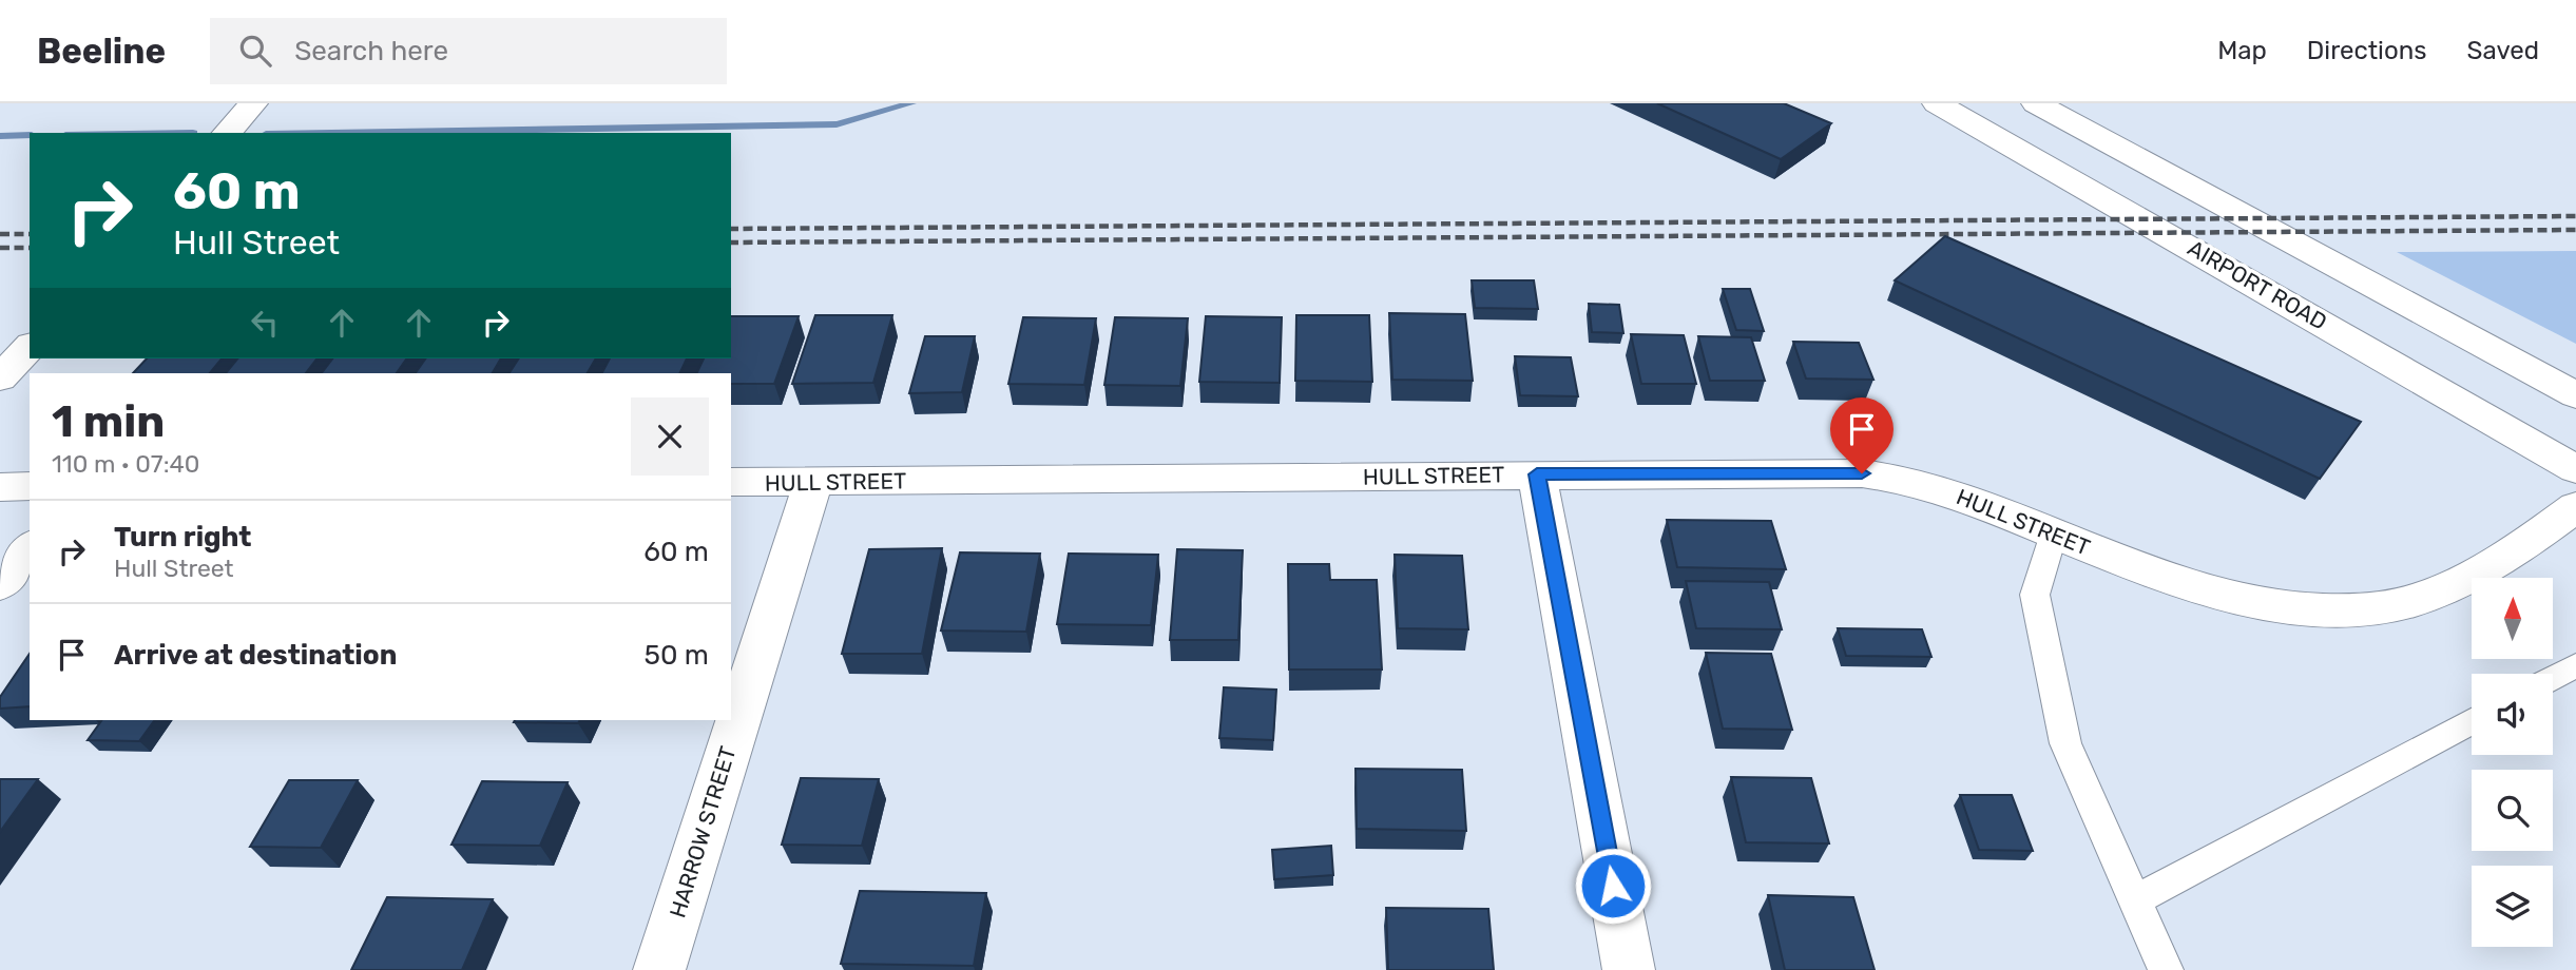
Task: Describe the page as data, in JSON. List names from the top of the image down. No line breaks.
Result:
{"streets":{"street":["AIRPORT ROAD","HULL STREET","HARROW STREET"]},"crossings":[["HULL STREET","HARROW STREET"]],"north":"top","page":{"header":"Beeline","search":"Search here","nav":["Map","Directions","Saved"],"turn":["60 m","Hull Street"],"heading":["1 min","110 m · 07:40"],"list":[{"name":"Turn right","note":"Hull Street","value":"60 m"},{"name":"Arrive at destination","value":"50 m"}]}}
